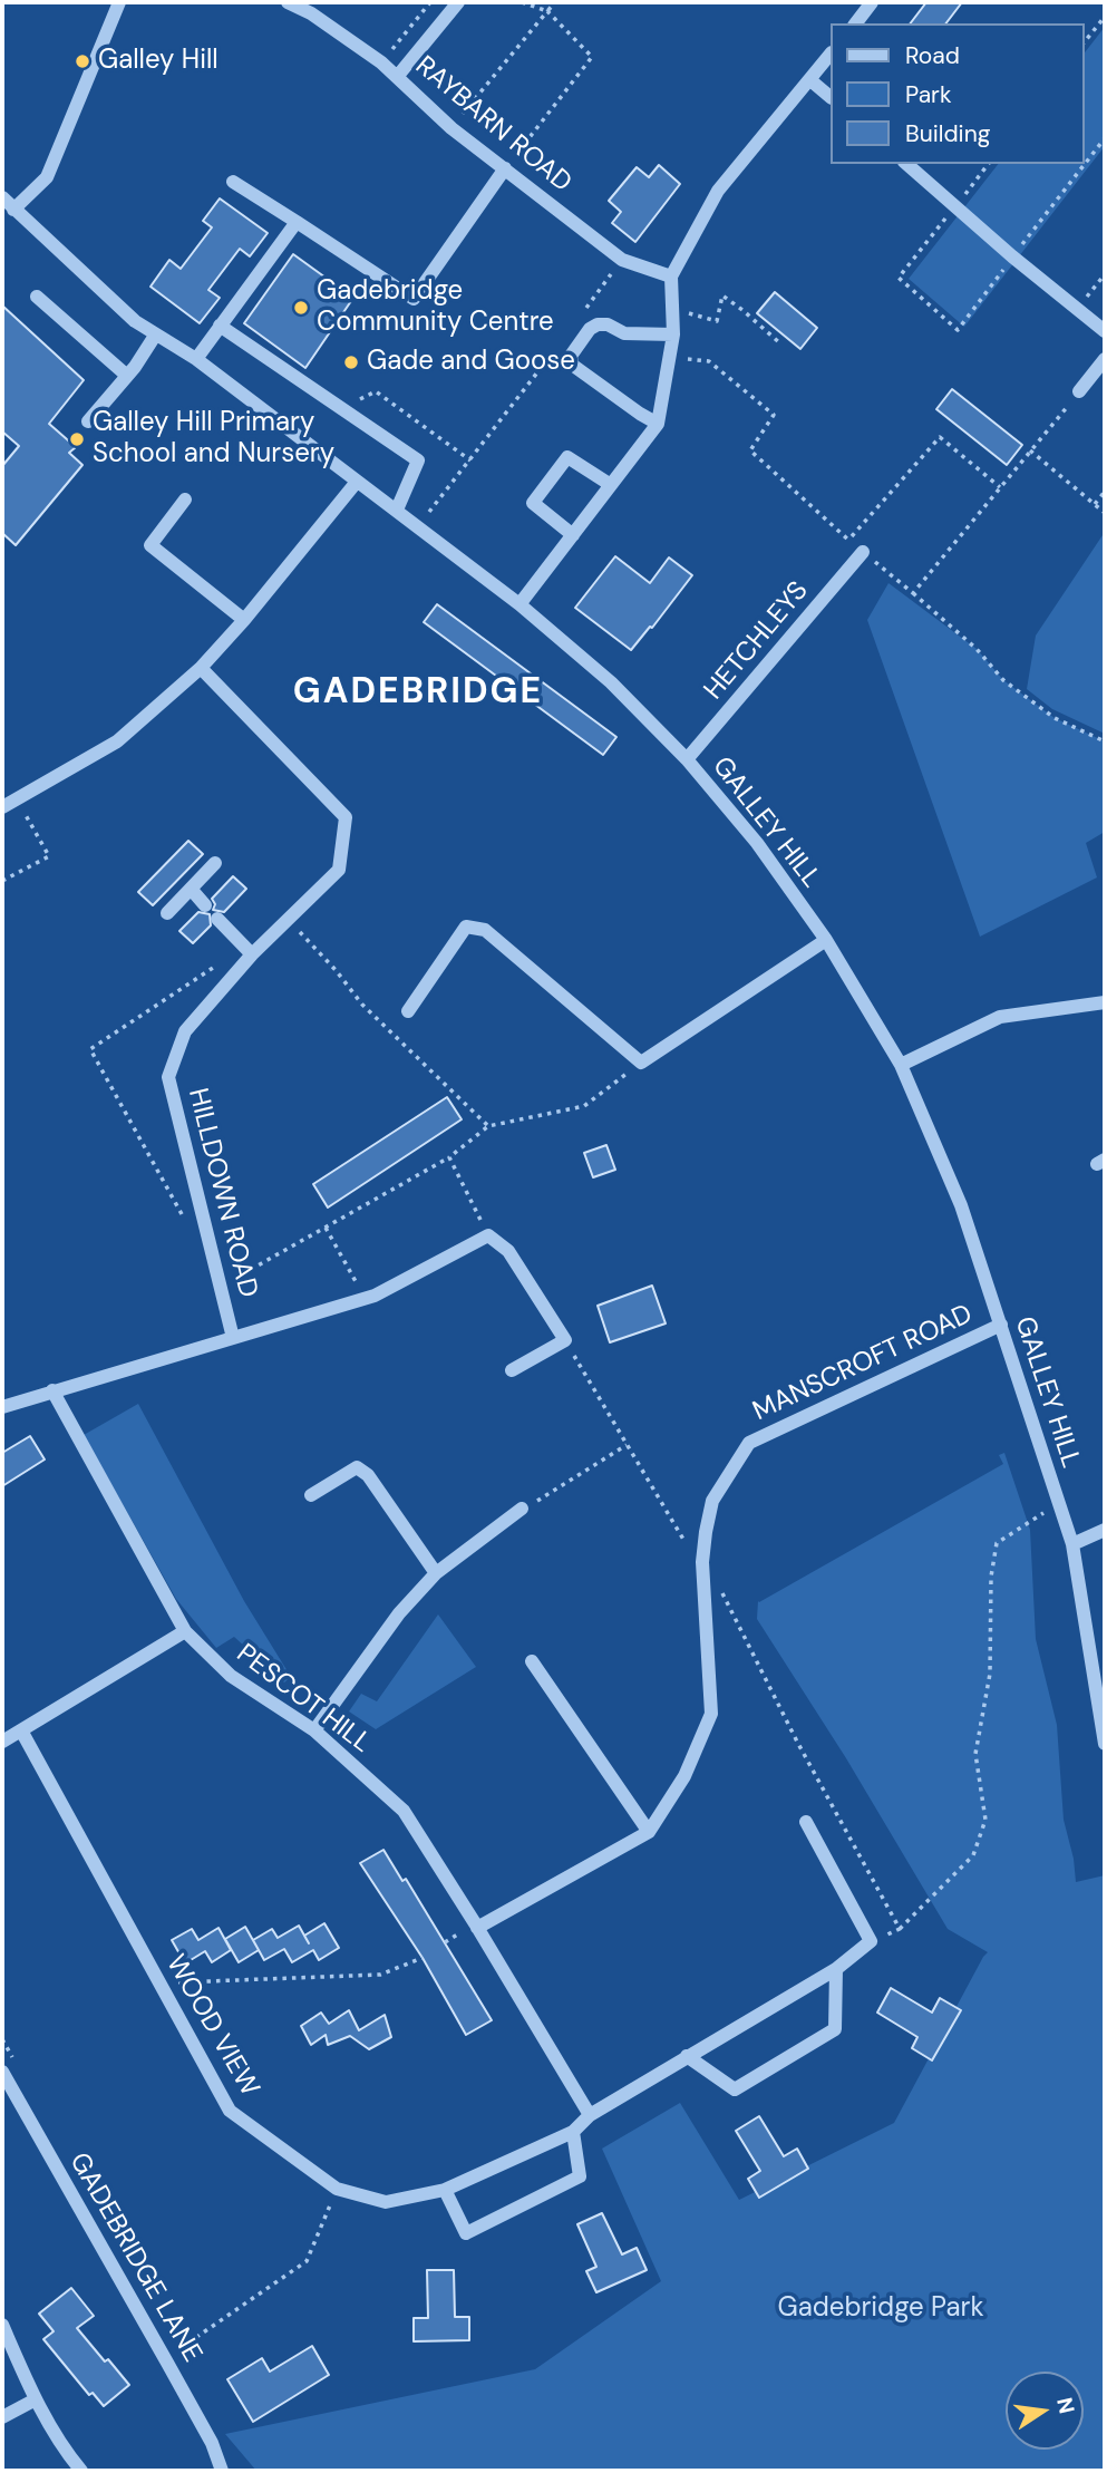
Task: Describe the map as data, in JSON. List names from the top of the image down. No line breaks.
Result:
{"streets":{"street":["RAYBARN ROAD","HETCHLEYS","GALLEY HILL","HILLDOWN ROAD","MANSCROFT ROAD","PESCOT HILL","WOOD VIEW","GADEBRIDGE LANE"]},"crossings":[["HETCHLEYS","GALLEY HILL"],["GALLEY HILL","MANSCROFT ROAD"],["MANSCROFT ROAD","PESCOT HILL"],["PESCOT HILL","WOOD VIEW"]],"districts":["GADEBRIDGE"],"parks":["Gadebridge Park"],"places":["Galley Hill","Gadebridge Community Centre","Gade and Goose","Galley Hill Primary School and Nursery"],"legend":["Road","Park","Building"],"north":"right"}
